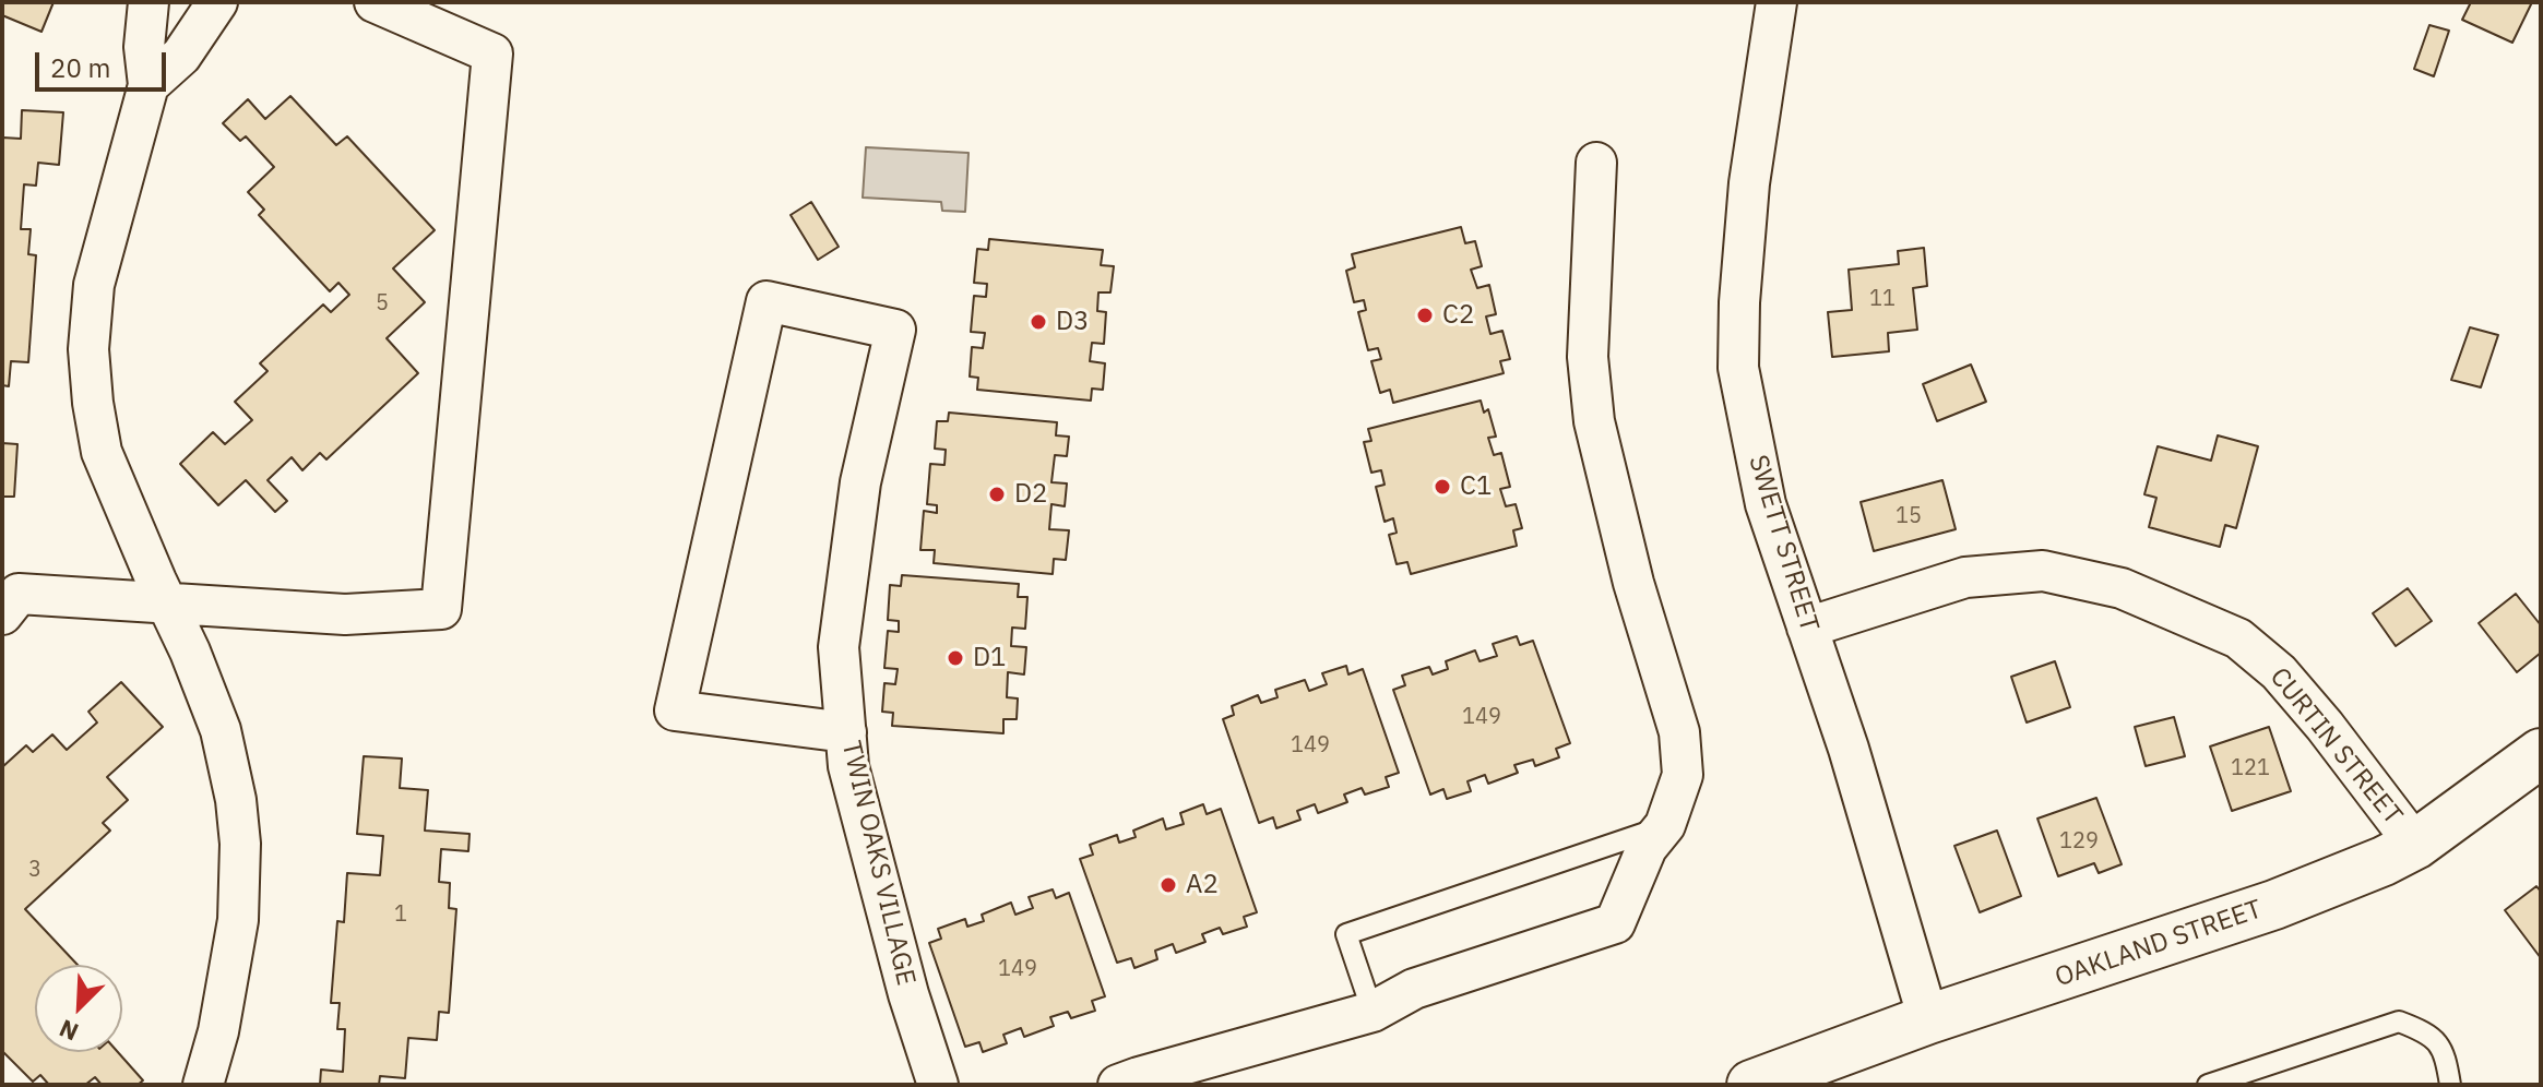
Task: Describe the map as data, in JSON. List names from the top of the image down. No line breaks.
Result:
{"streets":{"main road":["OAKLAND STREET"],"street":["SWETT STREET","CURTIN STREET","TWIN OAKS VILLAGE"]},"crossings":[["SWETT STREET","CURTIN STREET"],["SWETT STREET","OAKLAND STREET"],["CURTIN STREET","OAKLAND STREET"]],"places":["C2","D3","C1","D2","D1","A2"],"house_numbers":["11","5","15","149","149","121","129","3","1","149"],"scale_bar":"20 m","north":"bottom left"}
